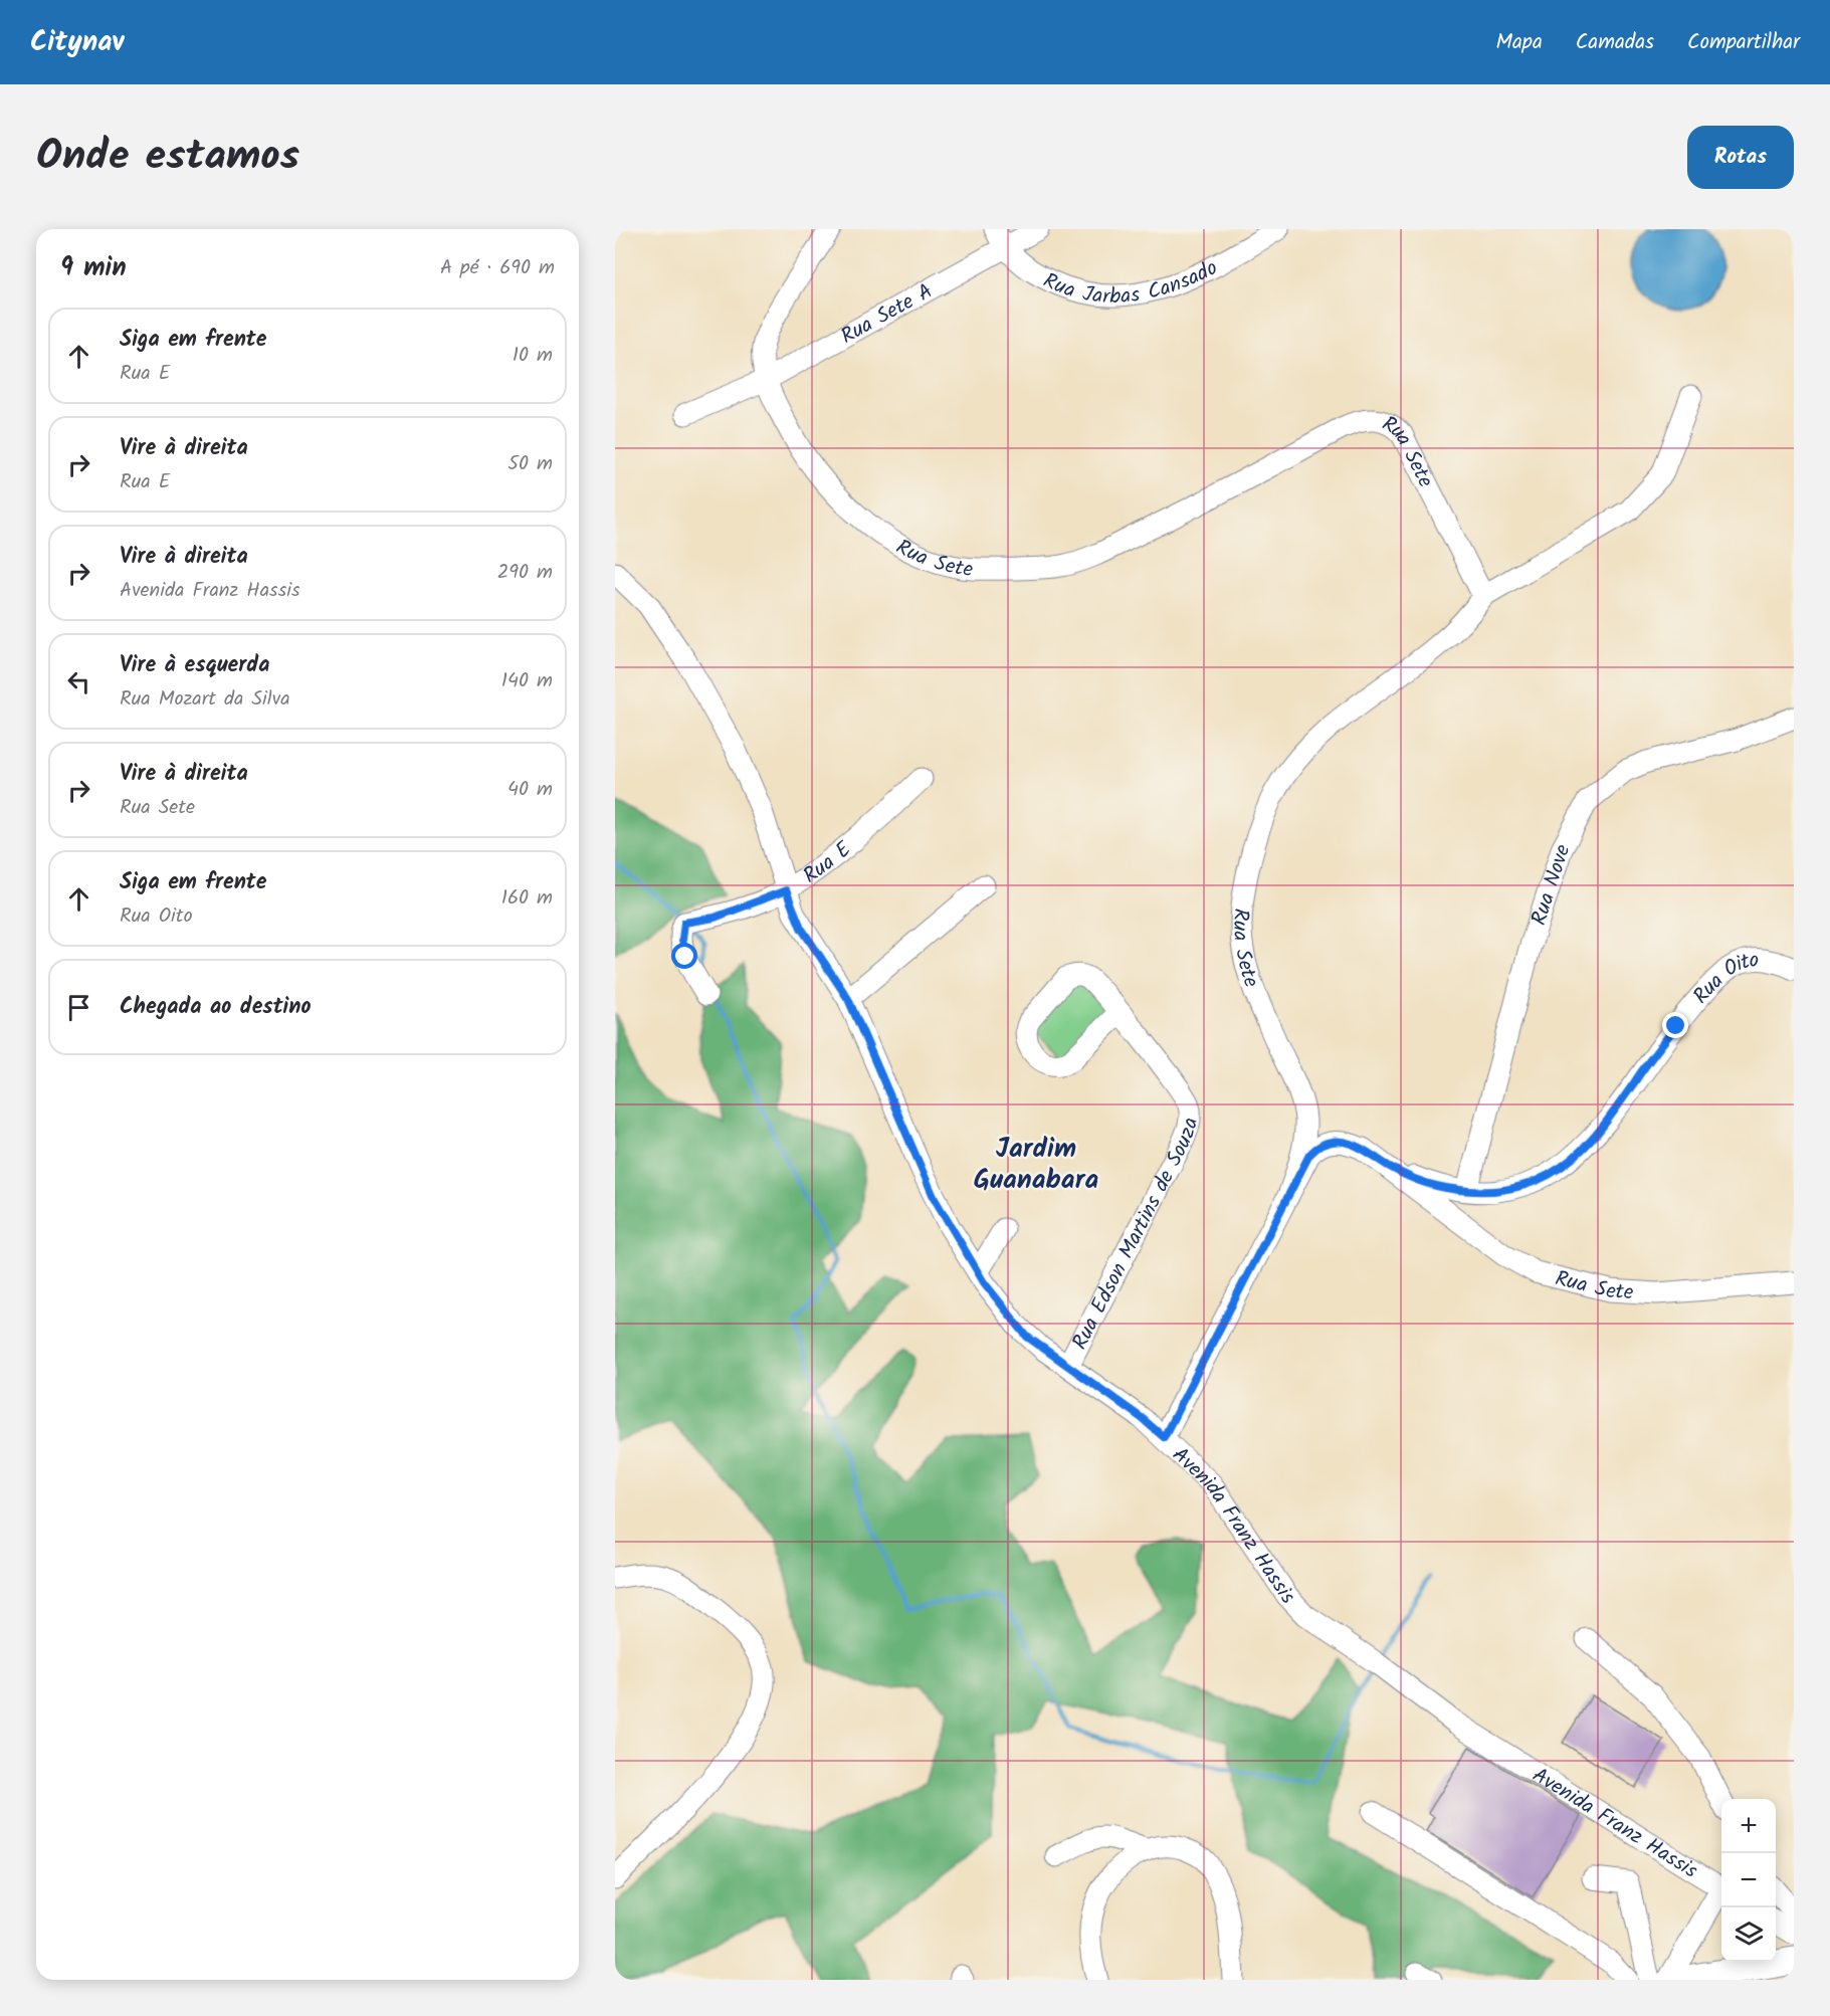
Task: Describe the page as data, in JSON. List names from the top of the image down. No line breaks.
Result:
{"streets":{"street":["Rua Jarbas Cansado","Rua Sete A","Rua Sete","Rua E","Rua Nove","Rua Oito","Rua Edson Martins de Souza","Avenida Franz Hassis"]},"crossings":[["Rua Jarbas Cansado","Rua Sete A"],["Rua Sete A","Rua Sete"],["Rua Sete","Rua Oito"],["Rua E","Avenida Franz Hassis"],["Rua Nove","Rua Oito"],["Rua Edson Martins de Souza","Avenida Franz Hassis"]],"districts":["Jardim Guanabara"],"page":{"header":"Citynav","nav":["Mapa","Camadas","Compartilhar"],"title":"Onde estamos","buttons":"Rotas","heading":["9 min","A pé · 690 m"],"list":[["Siga em frente","Rua E","10 m"],["Vire à direita","Rua E","50 m"],["Vire à direita","Avenida Franz Hassis","290 m"],["Vire à esquerda","Rua Mozart da Silva","140 m"],["Vire à direita","Rua Sete","40 m"],["Siga em frente","Rua Oito","160 m"],"Chegada ao destino"],"map_buttons":["+","−"]}}
